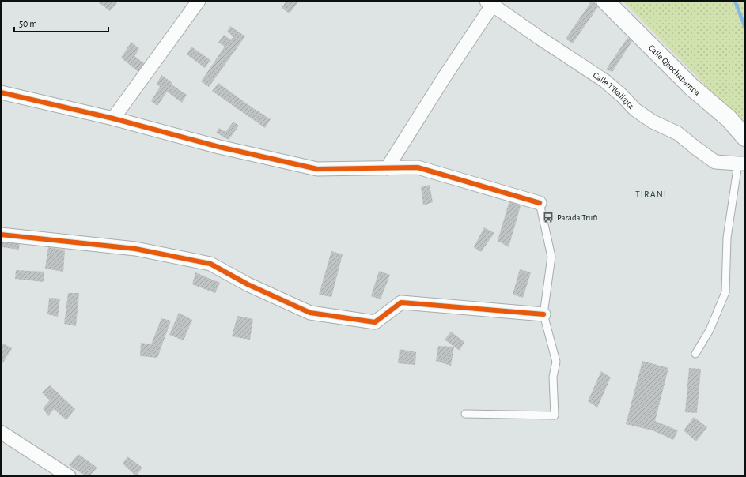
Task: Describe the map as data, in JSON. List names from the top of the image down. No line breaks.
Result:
{"streets":{"street":["Calle Qhochapampa","Calle T'ikallajta"]},"districts":["TIRANI"],"places":{"bus stop":["Parada Trufi"]},"scale_bar":"50 m"}
